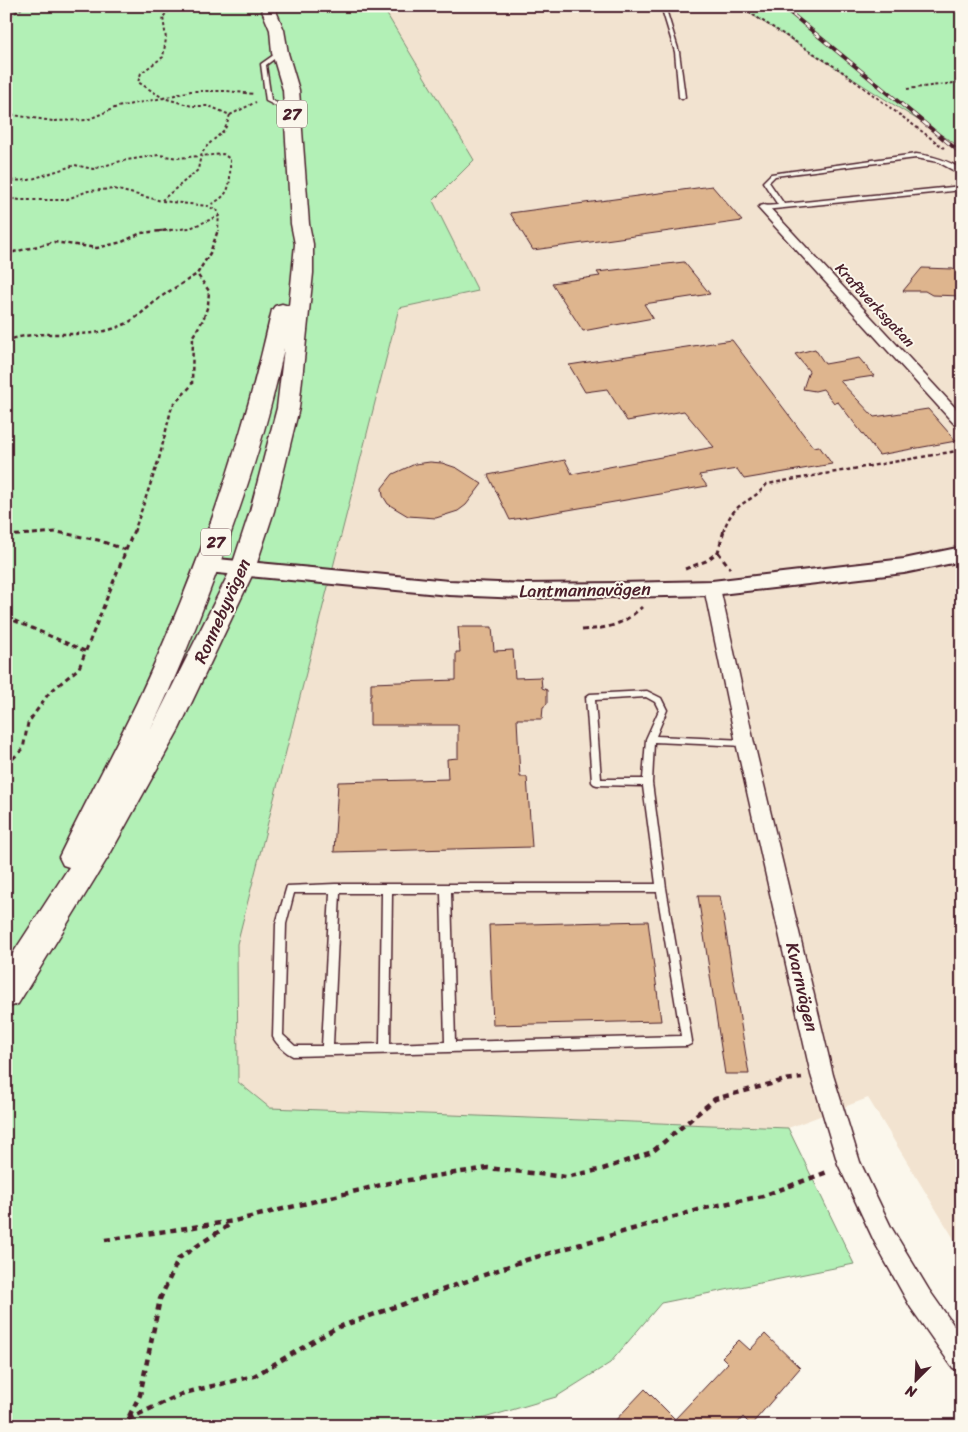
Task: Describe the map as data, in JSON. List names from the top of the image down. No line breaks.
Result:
{"streets":{"main road":["27","Ronnebyvägen"],"street":["Kraftverksgatan","Lantmannavägen","Kvarnvägen"]},"crossings":[["Lantmannavägen","Ronnebyvägen"],["Lantmannavägen","Kvarnvägen"]],"north":"bottom left"}
